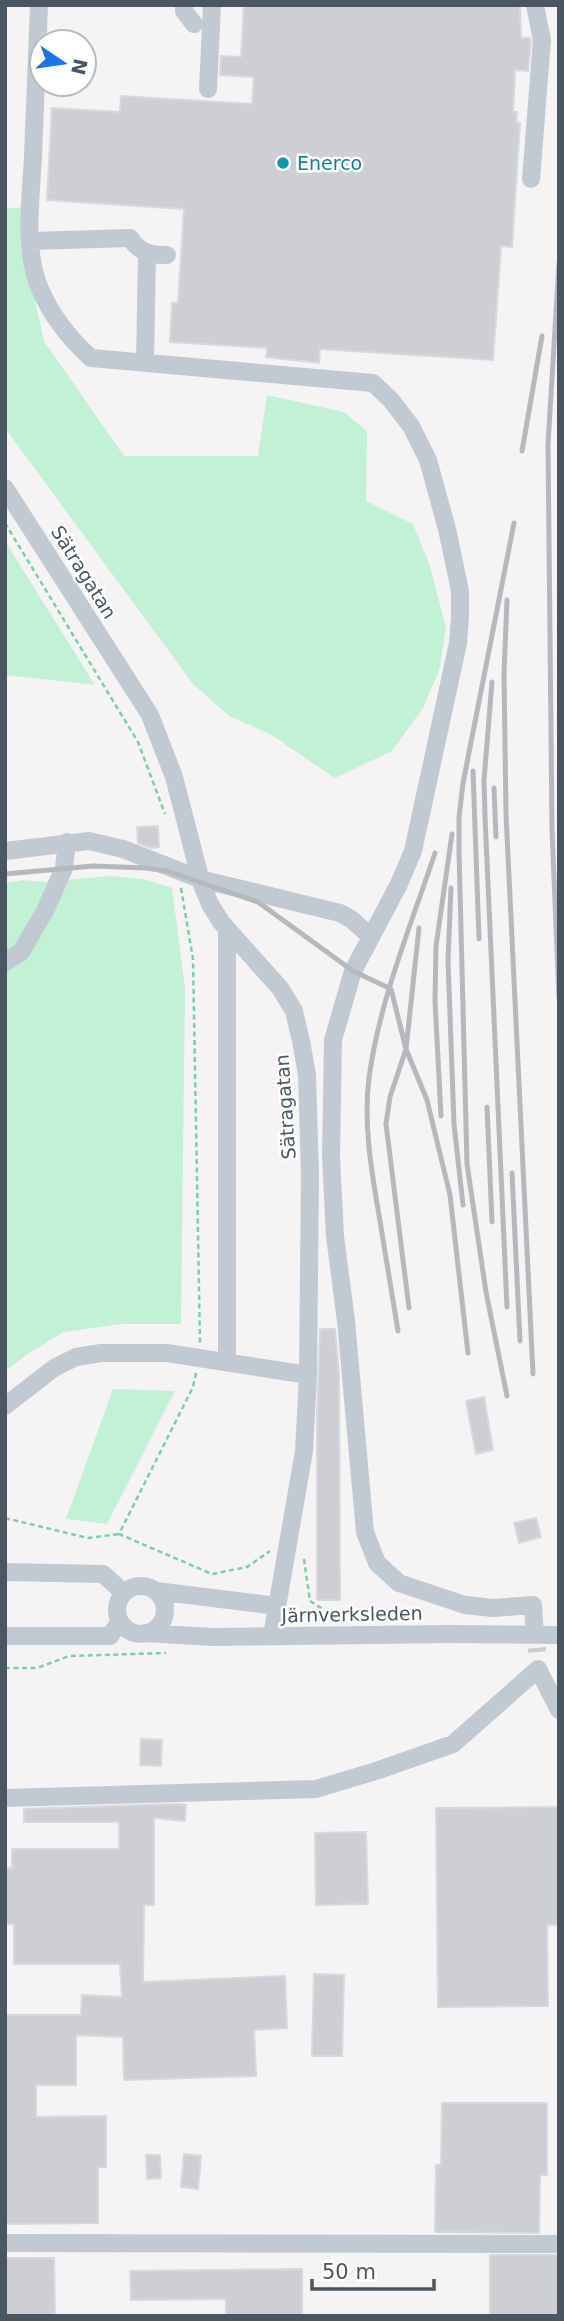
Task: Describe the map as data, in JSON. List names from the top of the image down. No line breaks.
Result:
{"streets":{"street":["Sätragatan","Järnverksleden"]},"crossings":[["Sätragatan","Järnverksleden"]],"places":["Enerco"],"scale_bar":"50 m","north":"right"}
